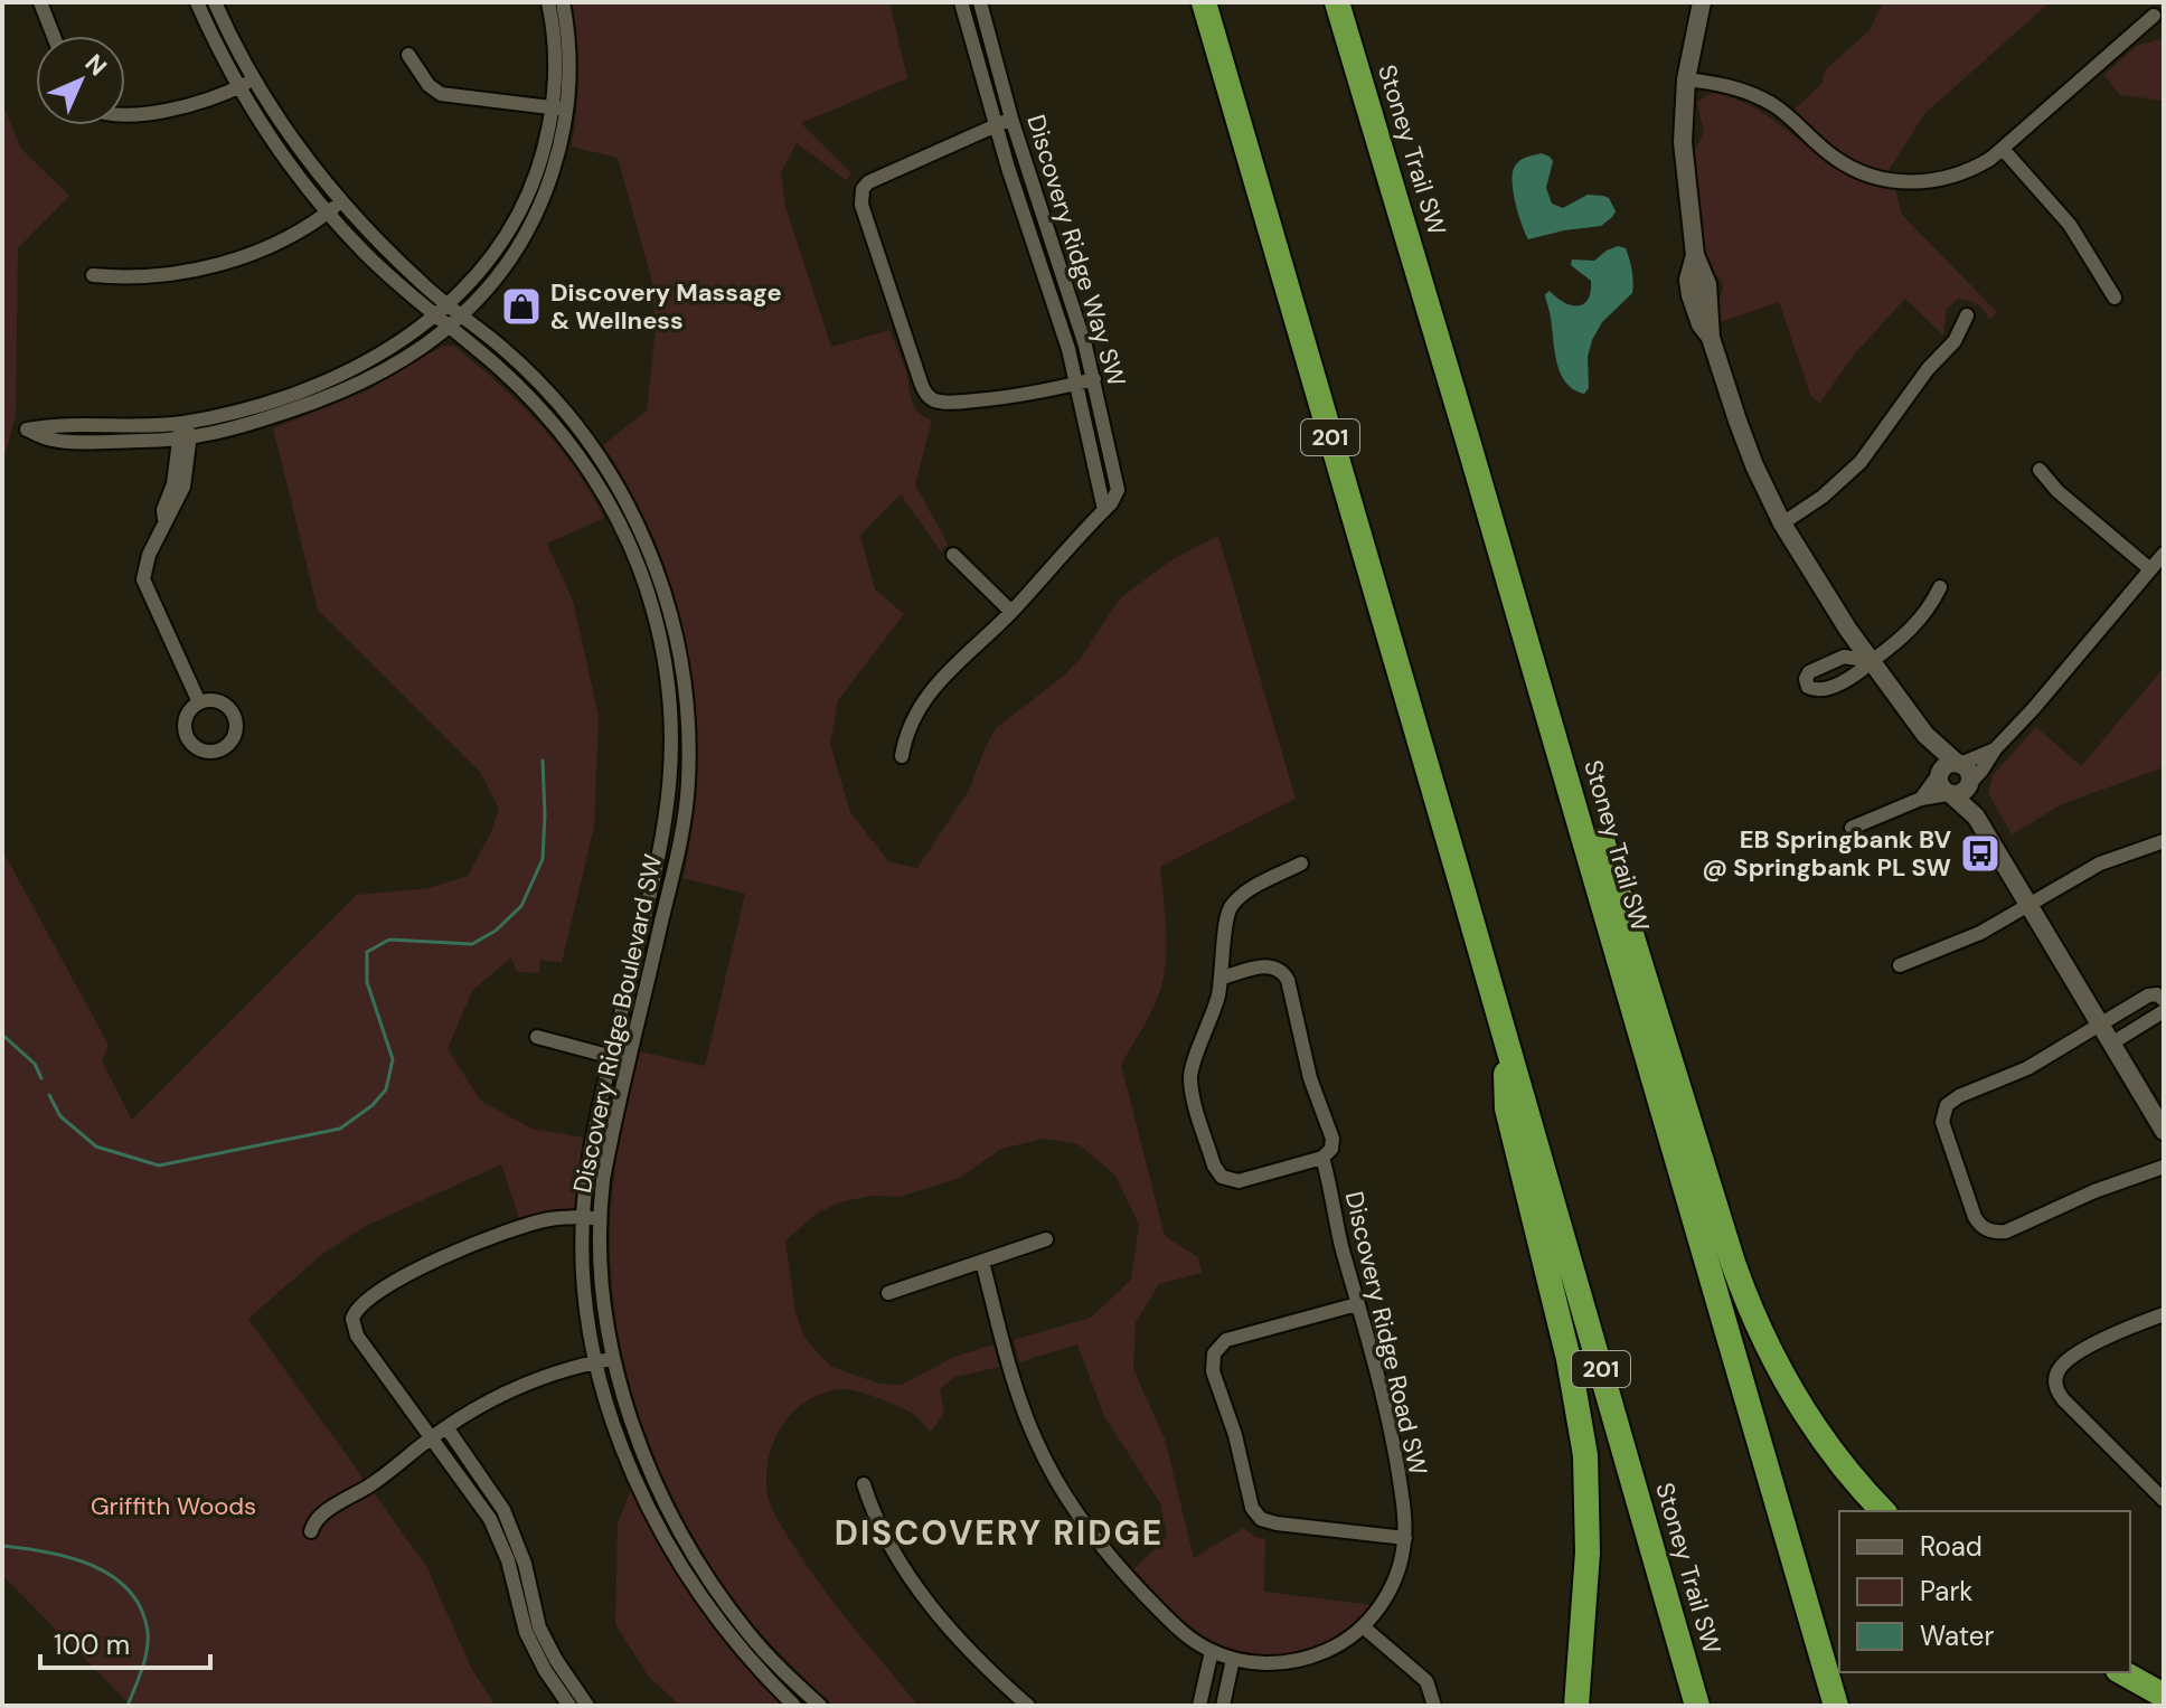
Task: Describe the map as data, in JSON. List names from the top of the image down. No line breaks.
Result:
{"streets":{"highway":["Stoney Trail SW","201"],"street":["Discovery Ridge Way SW","Discovery Ridge Boulevard SW","Discovery Ridge Road SW"]},"districts":["DISCOVERY RIDGE"],"parks":["Griffith Woods"],"places":{"shop":["Discovery Massage & Wellness"],"bus stop":["EB Springbank BV @ Springbank PL SW"]},"legend":["Road","Park","Water"],"scale_bar":"100 m","north":"top right"}
